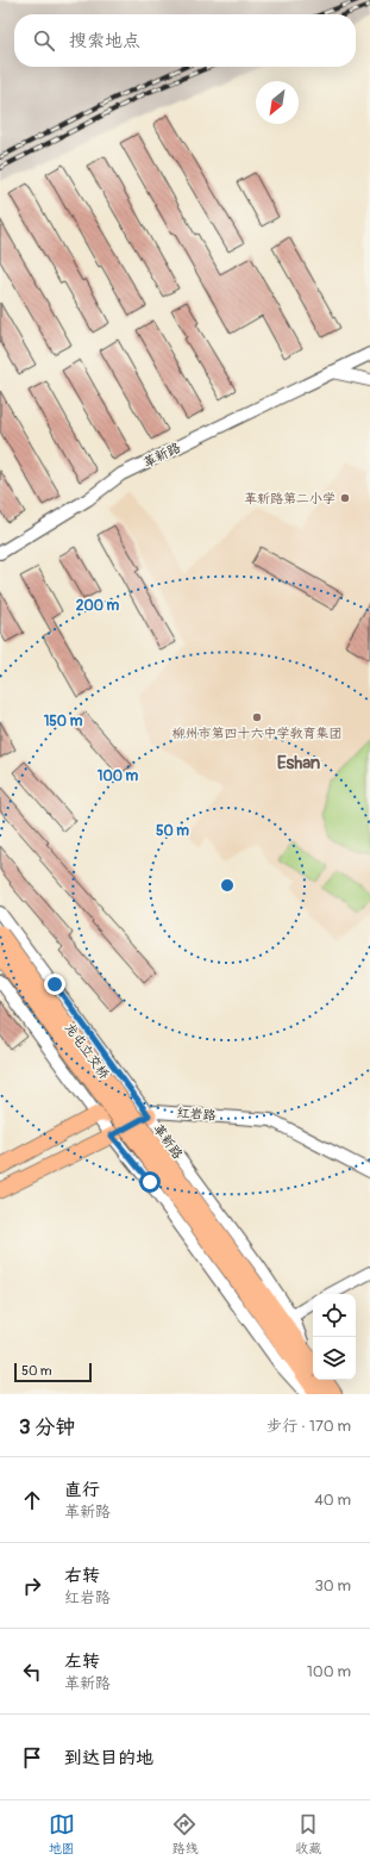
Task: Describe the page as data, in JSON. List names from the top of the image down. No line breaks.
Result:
{"streets":{"main road":["革新路","龙屯立交桥","红岩路"]},"crossings":[["革新路","龙屯立交桥"],["革新路","红岩路"]],"districts":["Eshan"],"places":["革新路第二小学","柳州市第四十六中学教育集团"],"scale_bar":"50 m","north":"bottom left","page":{"search":"搜索地点","scale":"50 m","heading":["3 分钟","步行 · 170 m"],"list":[["直行","革新路","40 m"],["右转","红岩路","30 m"],["左转","革新路","100 m"],"到达目的地"],"nav":["地图","路线","收藏"]},"rings":["200 m","150 m","100 m","50 m"]}
